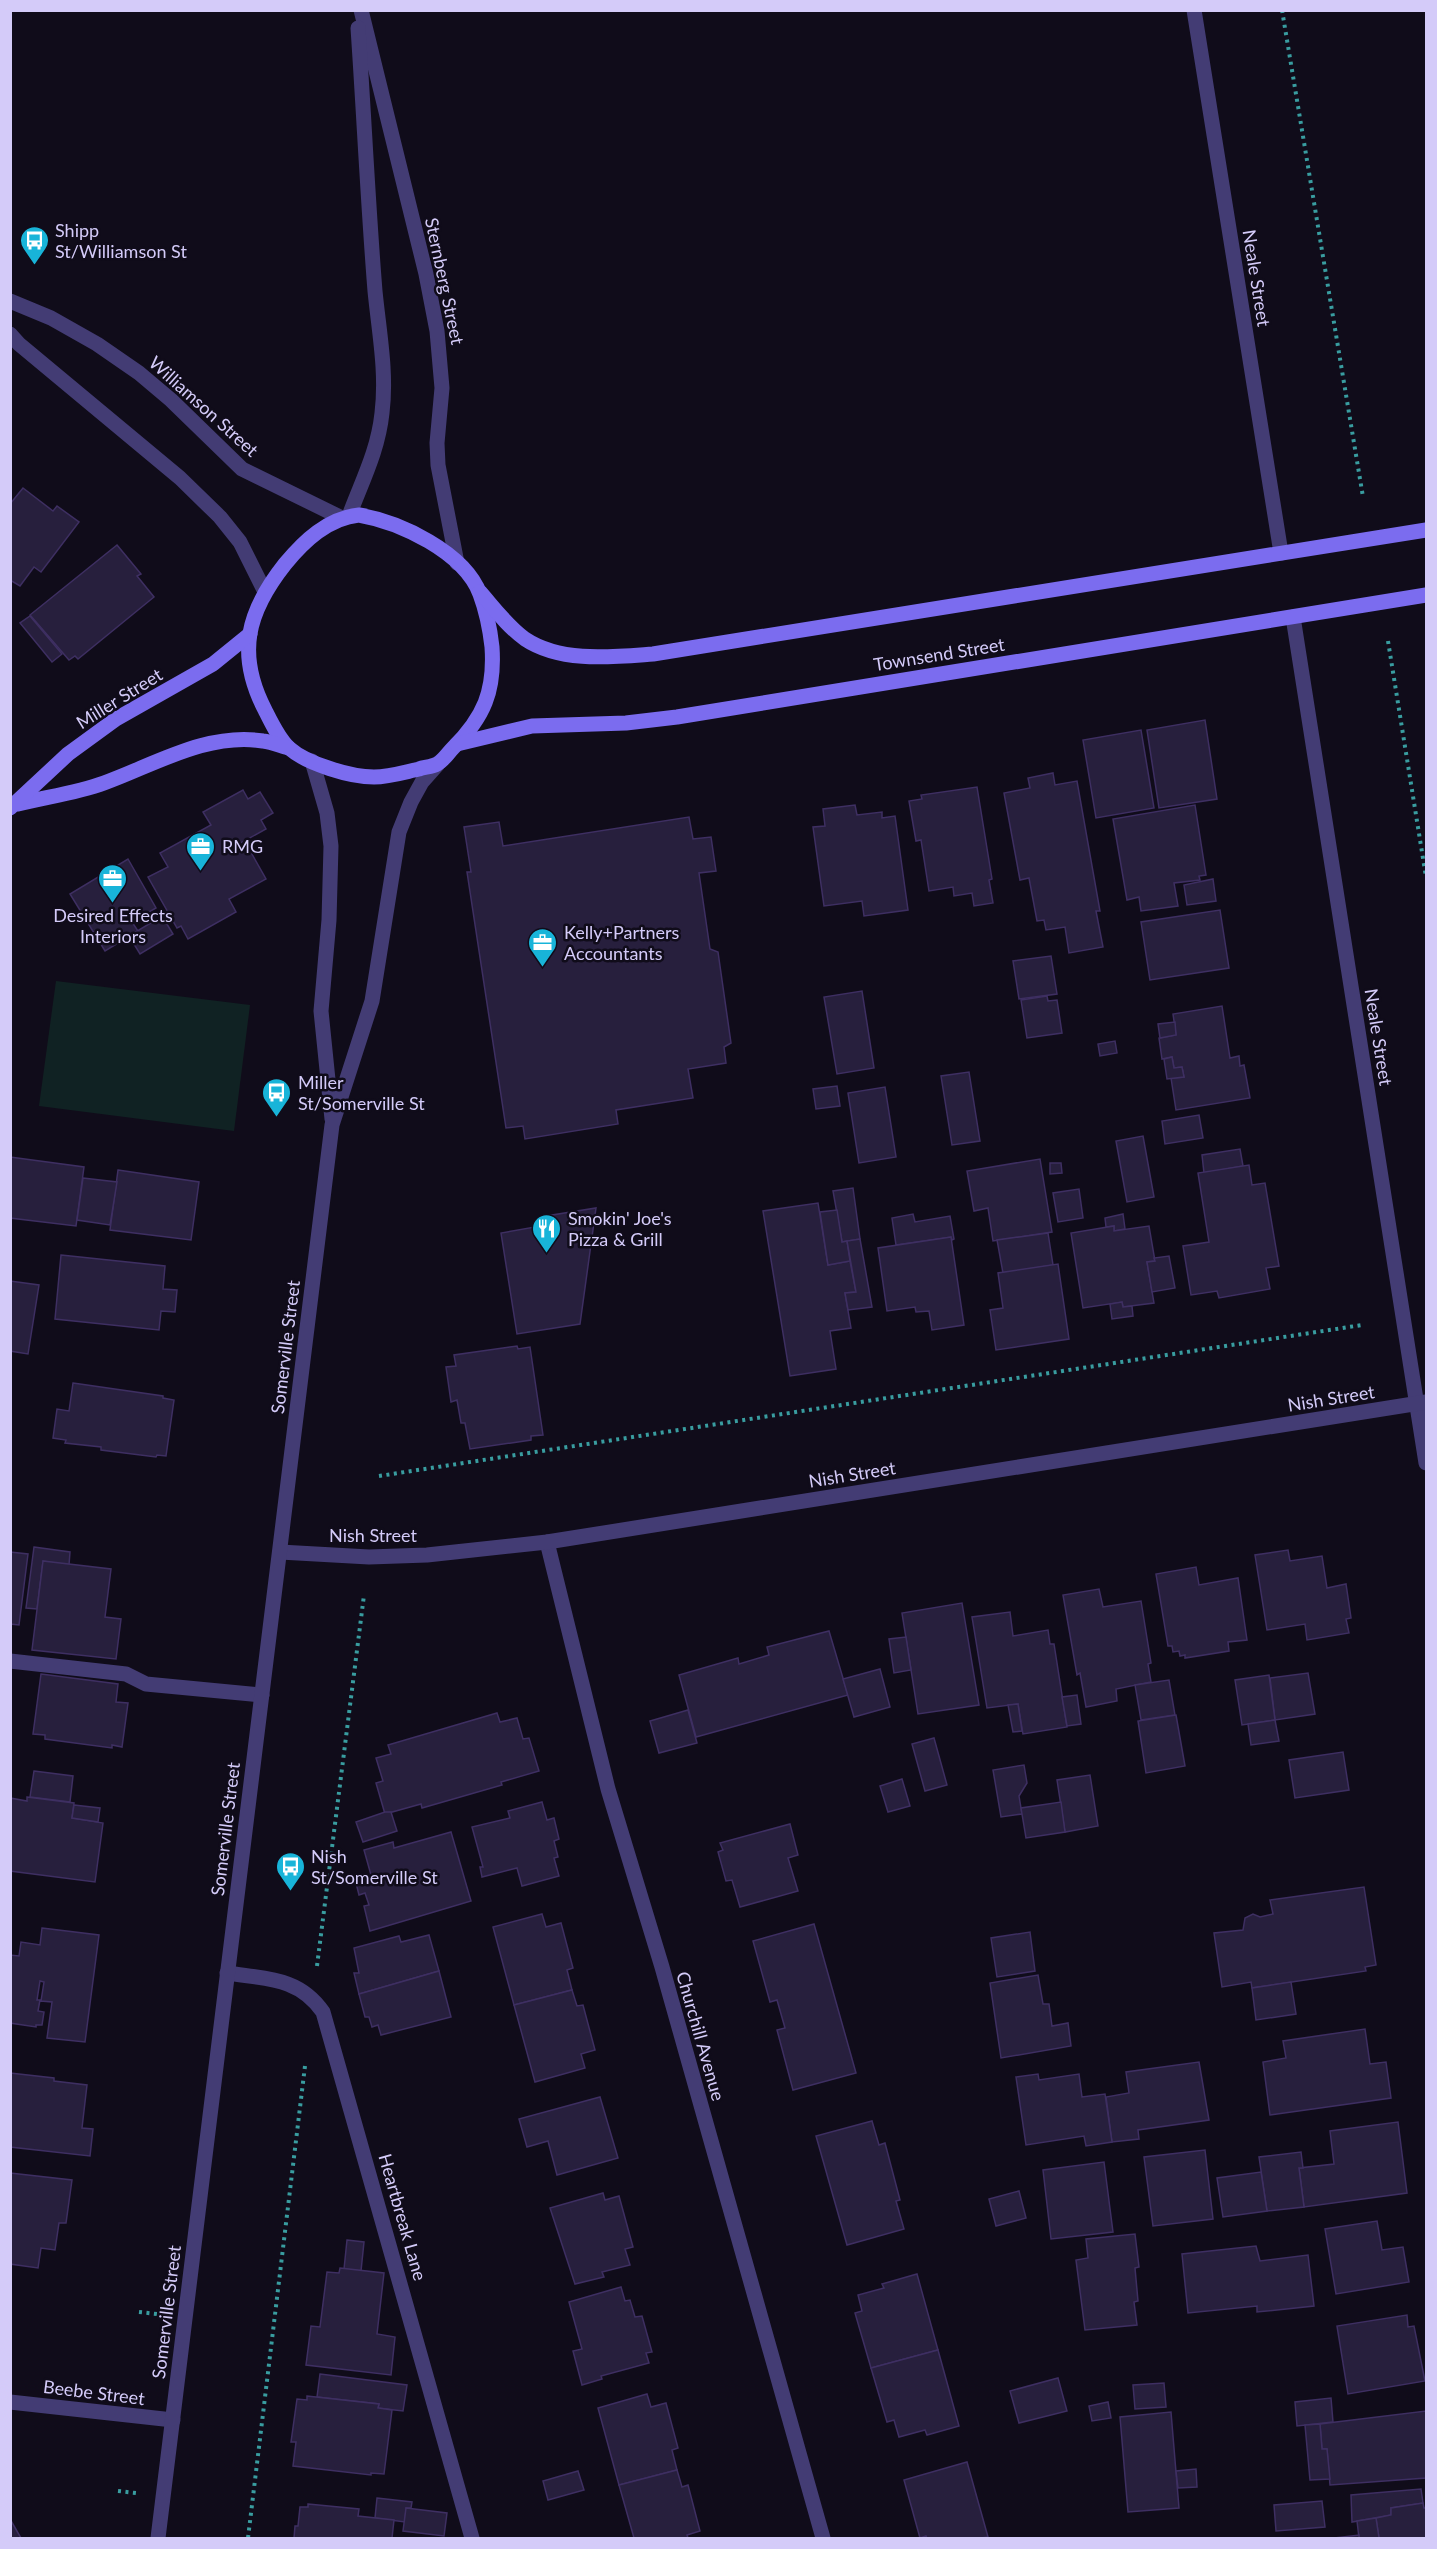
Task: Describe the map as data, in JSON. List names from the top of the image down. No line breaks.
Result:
{"streets":{"main road":["Townsend Street","Miller Street"],"street":["Neale Street","Sternberg Street","Williamson Street","Somerville Street","Nish Street","Churchill Avenue","Heartbreak Lane","Beebe Street"]},"crossings":[["Neale Street","Townsend Street"],["Neale Street","Nish Street"],["Sternberg Street","Williamson Street"],["Somerville Street","Nish Street"],["Somerville Street","Heartbreak Lane"],["Somerville Street","Beebe Street"],["Nish Street","Churchill Avenue"]],"places":{"bus stop":["Shipp St/Williamson St","Miller St/Somerville St","Nish St/Somerville St"],"office":["RMG","Desired Effects Interiors","Kelly+Partners Accountants"],"restaurant":["Smokin' Joe's Pizza & Grill"]}}
